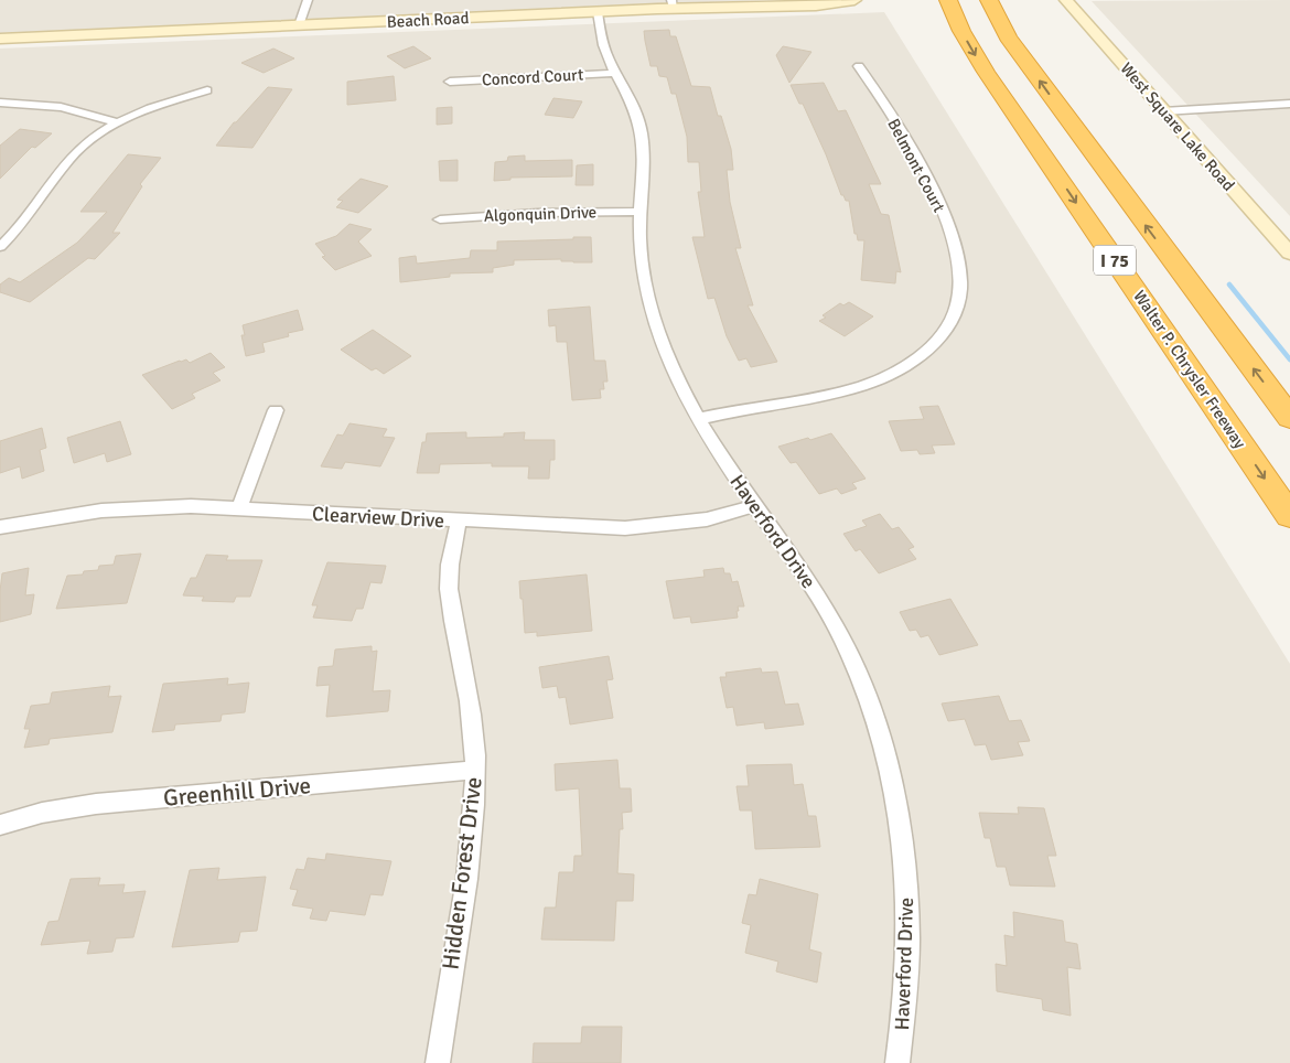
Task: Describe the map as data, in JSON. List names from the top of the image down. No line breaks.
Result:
{"streets":{"highway":["I 75","Walter P. Chrysler Freeway"],"street":["Beach Road","Concord Court","West Square Lake Road","Belmont Court","Algonquin Drive","Clearview Drive","Haverford Drive","Greenhill Drive","Hidden Forest Drive"]},"crossings":[["Beach Road","Haverford Drive"],["Concord Court","Haverford Drive"],["Belmont Court","Haverford Drive"],["Algonquin Drive","Haverford Drive"],["Clearview Drive","Haverford Drive"],["Clearview Drive","Hidden Forest Drive"],["Greenhill Drive","Hidden Forest Drive"]]}
